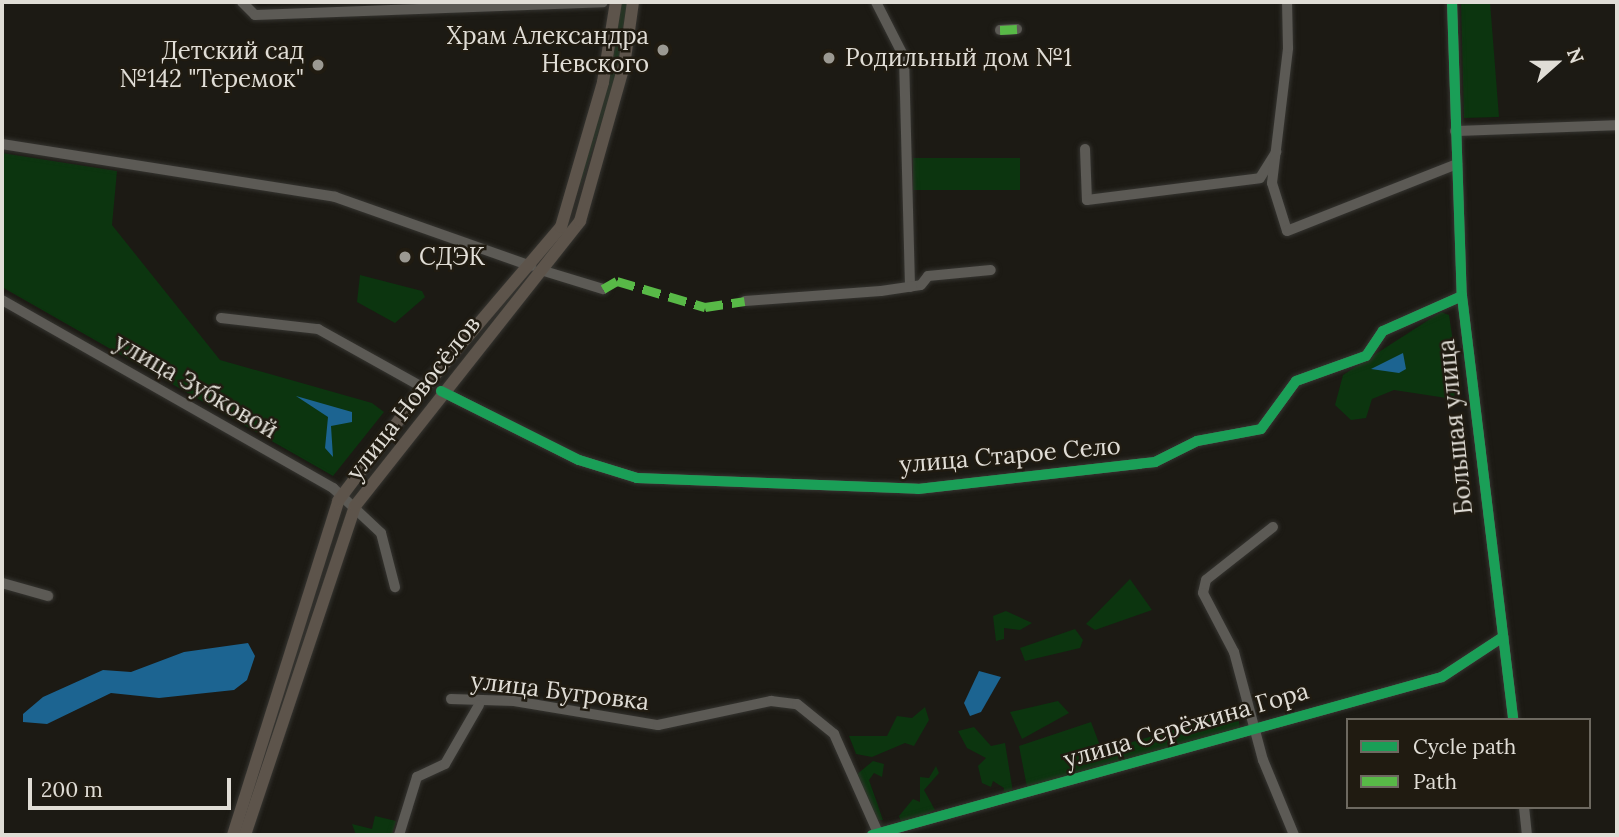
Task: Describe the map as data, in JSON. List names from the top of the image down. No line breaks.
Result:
{"streets":{"main road":["улица Новосёлов"],"street":["улица Зубковой","Большая улица","улица Старое Село","улица Бугровка","улица Серёжина Гора"]},"crossings":[["улица Зубковой","улица Новосёлов"],["улица Новосёлов","улица Старое Село"],["Большая улица","улица Старое Село"],["Большая улица","улица Серёжина Гора"],["улица Бугровка","улица Серёжина Гора"]],"places":["Храм Александра Невского","Родильный дом №1","Детский сад №142 \"Теремок\"","СДЭК"],"legend":["Cycle path","Path"],"scale_bar":"200 m","north":"right"}
